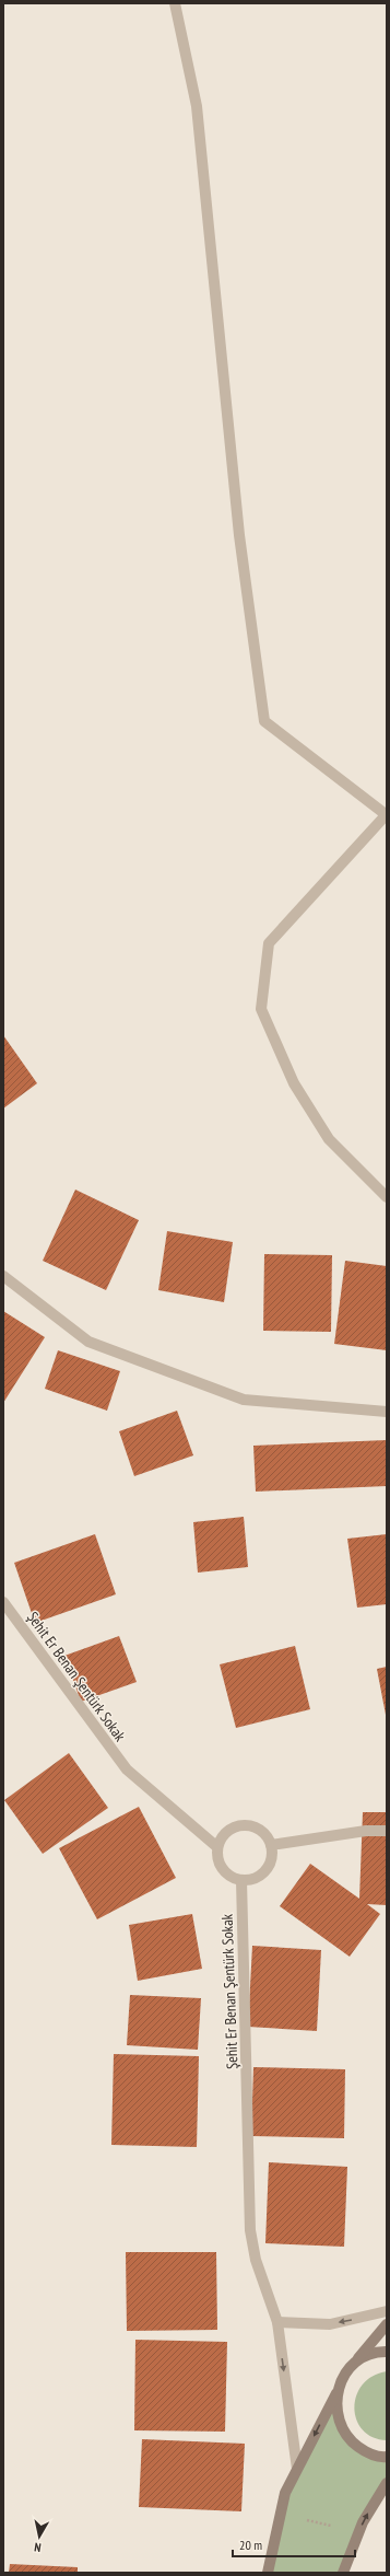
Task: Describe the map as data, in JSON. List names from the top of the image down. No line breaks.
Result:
{"streets":{"street":["Şehit Er Benan Şentürk Sokak"]},"scale_bar":"20 m","north":"bottom"}
